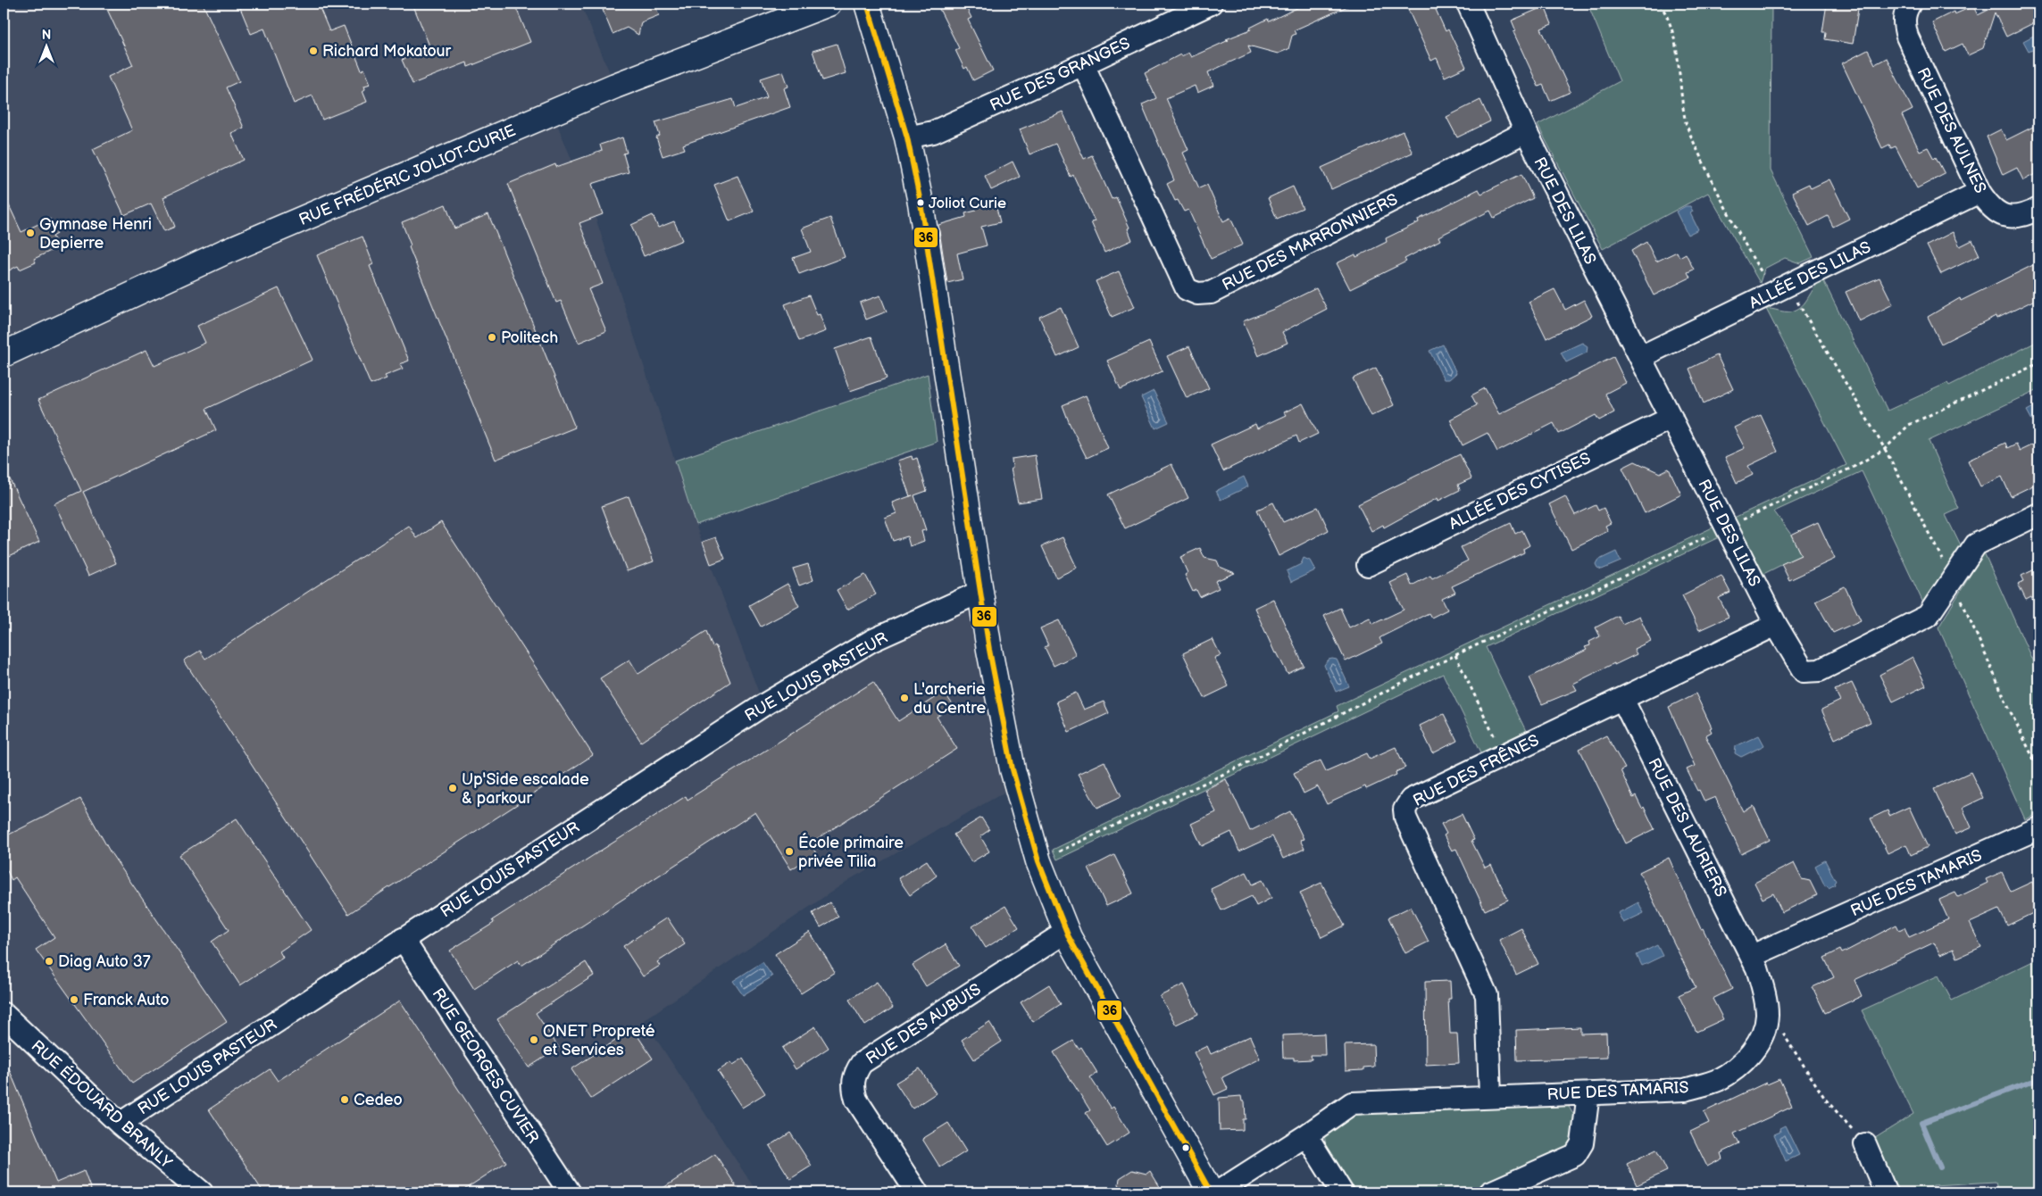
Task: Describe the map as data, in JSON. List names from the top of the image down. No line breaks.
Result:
{"streets":{"main road":["RUE FRÉDÉRIC JOLIOT-CURIE"],"street":["RUE DES GRANGES","RUE DES AULNES","RUE DES LILAS","RUE DES MARRONNIERS","ALLÉE DES LILAS","ALLÉE DES CYTISES","RUE LOUIS PASTEUR","RUE DES FRÊNES","RUE DES LAURIERS","RUE DES TAMARIS","RUE DES AUBUIS","RUE GEORGES CUVIER","RUE ÉDOUARD BRANLY"]},"crossings":[["RUE DES GRANGES","RUE DES MARRONNIERS"],["RUE DES AULNES","ALLÉE DES LILAS"],["RUE DES LILAS","RUE DES MARRONNIERS"],["RUE DES LILAS","ALLÉE DES LILAS"],["RUE DES LILAS","ALLÉE DES CYTISES"],["RUE DES LILAS","RUE DES FRÊNES"],["RUE LOUIS PASTEUR","RUE GEORGES CUVIER"],["RUE LOUIS PASTEUR","RUE ÉDOUARD BRANLY"],["RUE DES FRÊNES","RUE DES LAURIERS"],["RUE DES FRÊNES","RUE DES TAMARIS"],["RUE DES LAURIERS","RUE DES TAMARIS"]],"places":["Richard Mokatour","Joliot Curie","Gymnase Henri Depierre","Politech","L'archerie du Centre","Up'Side escalade & parkour","École primaire privée Tilia","Diag Auto 37","Franck Auto","ONET Propreté et Services","Cedeo"],"lines":["transit line 36"],"north":"top"}
